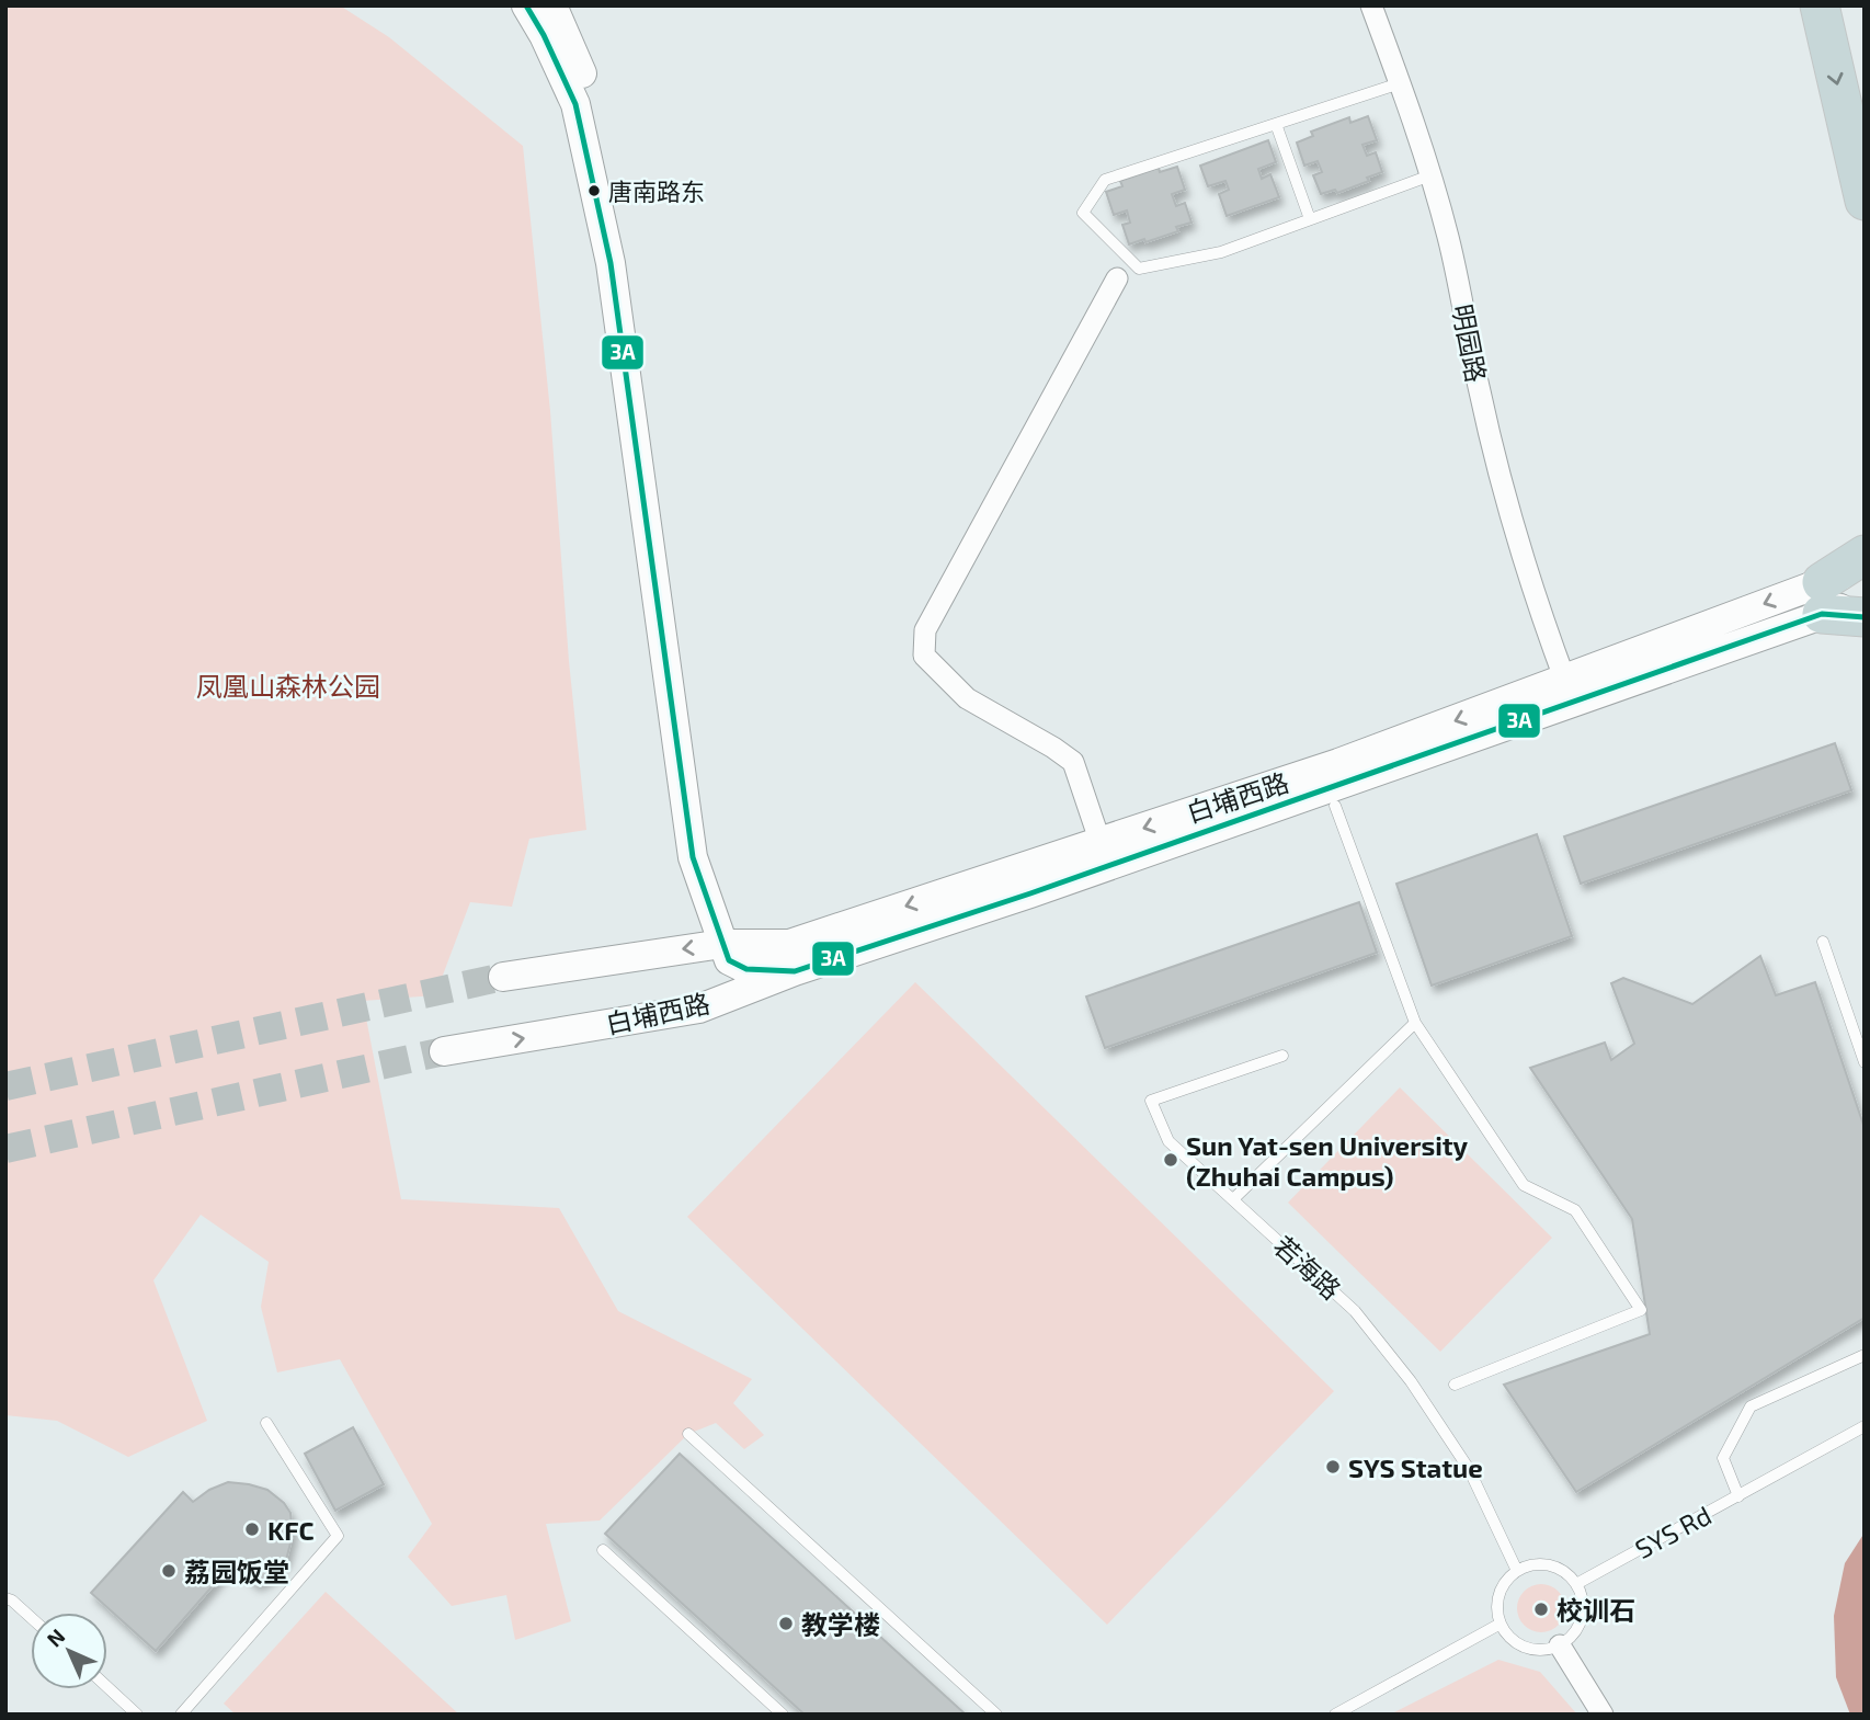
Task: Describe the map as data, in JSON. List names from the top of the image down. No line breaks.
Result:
{"streets":{"main road":["白埔西路"],"street":["明园路"],"lane":["若海路","SYS Rd"]},"crossings":[["明园路","白埔西路"],["若海路","SYS Rd"]],"parks":["凤凰山森林公园"],"places":["唐南路东","Sun Yat-sen University (Zhuhai Campus)","SYS Statue","KFC","荔园饭堂","校训石","教学楼"],"lines":["transit line 3A"],"north":"top left"}
